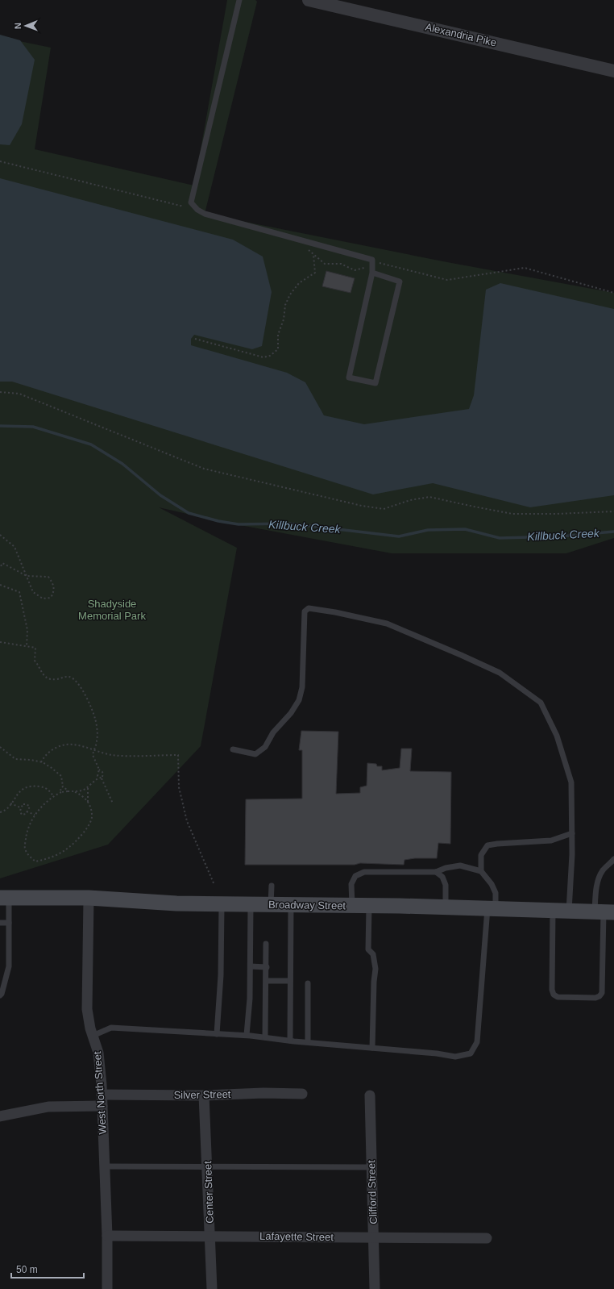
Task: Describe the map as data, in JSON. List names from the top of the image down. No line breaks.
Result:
{"streets":{"main road":["Broadway Street"],"street":["Alexandria Pike","West North Street","Silver Street","Center Street","Clifford Street","Lafayette Street"]},"crossings":[["Broadway Street","West North Street"],["West North Street","Silver Street"],["West North Street","Lafayette Street"],["Silver Street","Center Street"],["Center Street","Lafayette Street"],["Clifford Street","Lafayette Street"]],"water":["Killbuck Creek"],"parks":["Shadyside Memorial Park"],"scale_bar":"50 m","north":"left"}
